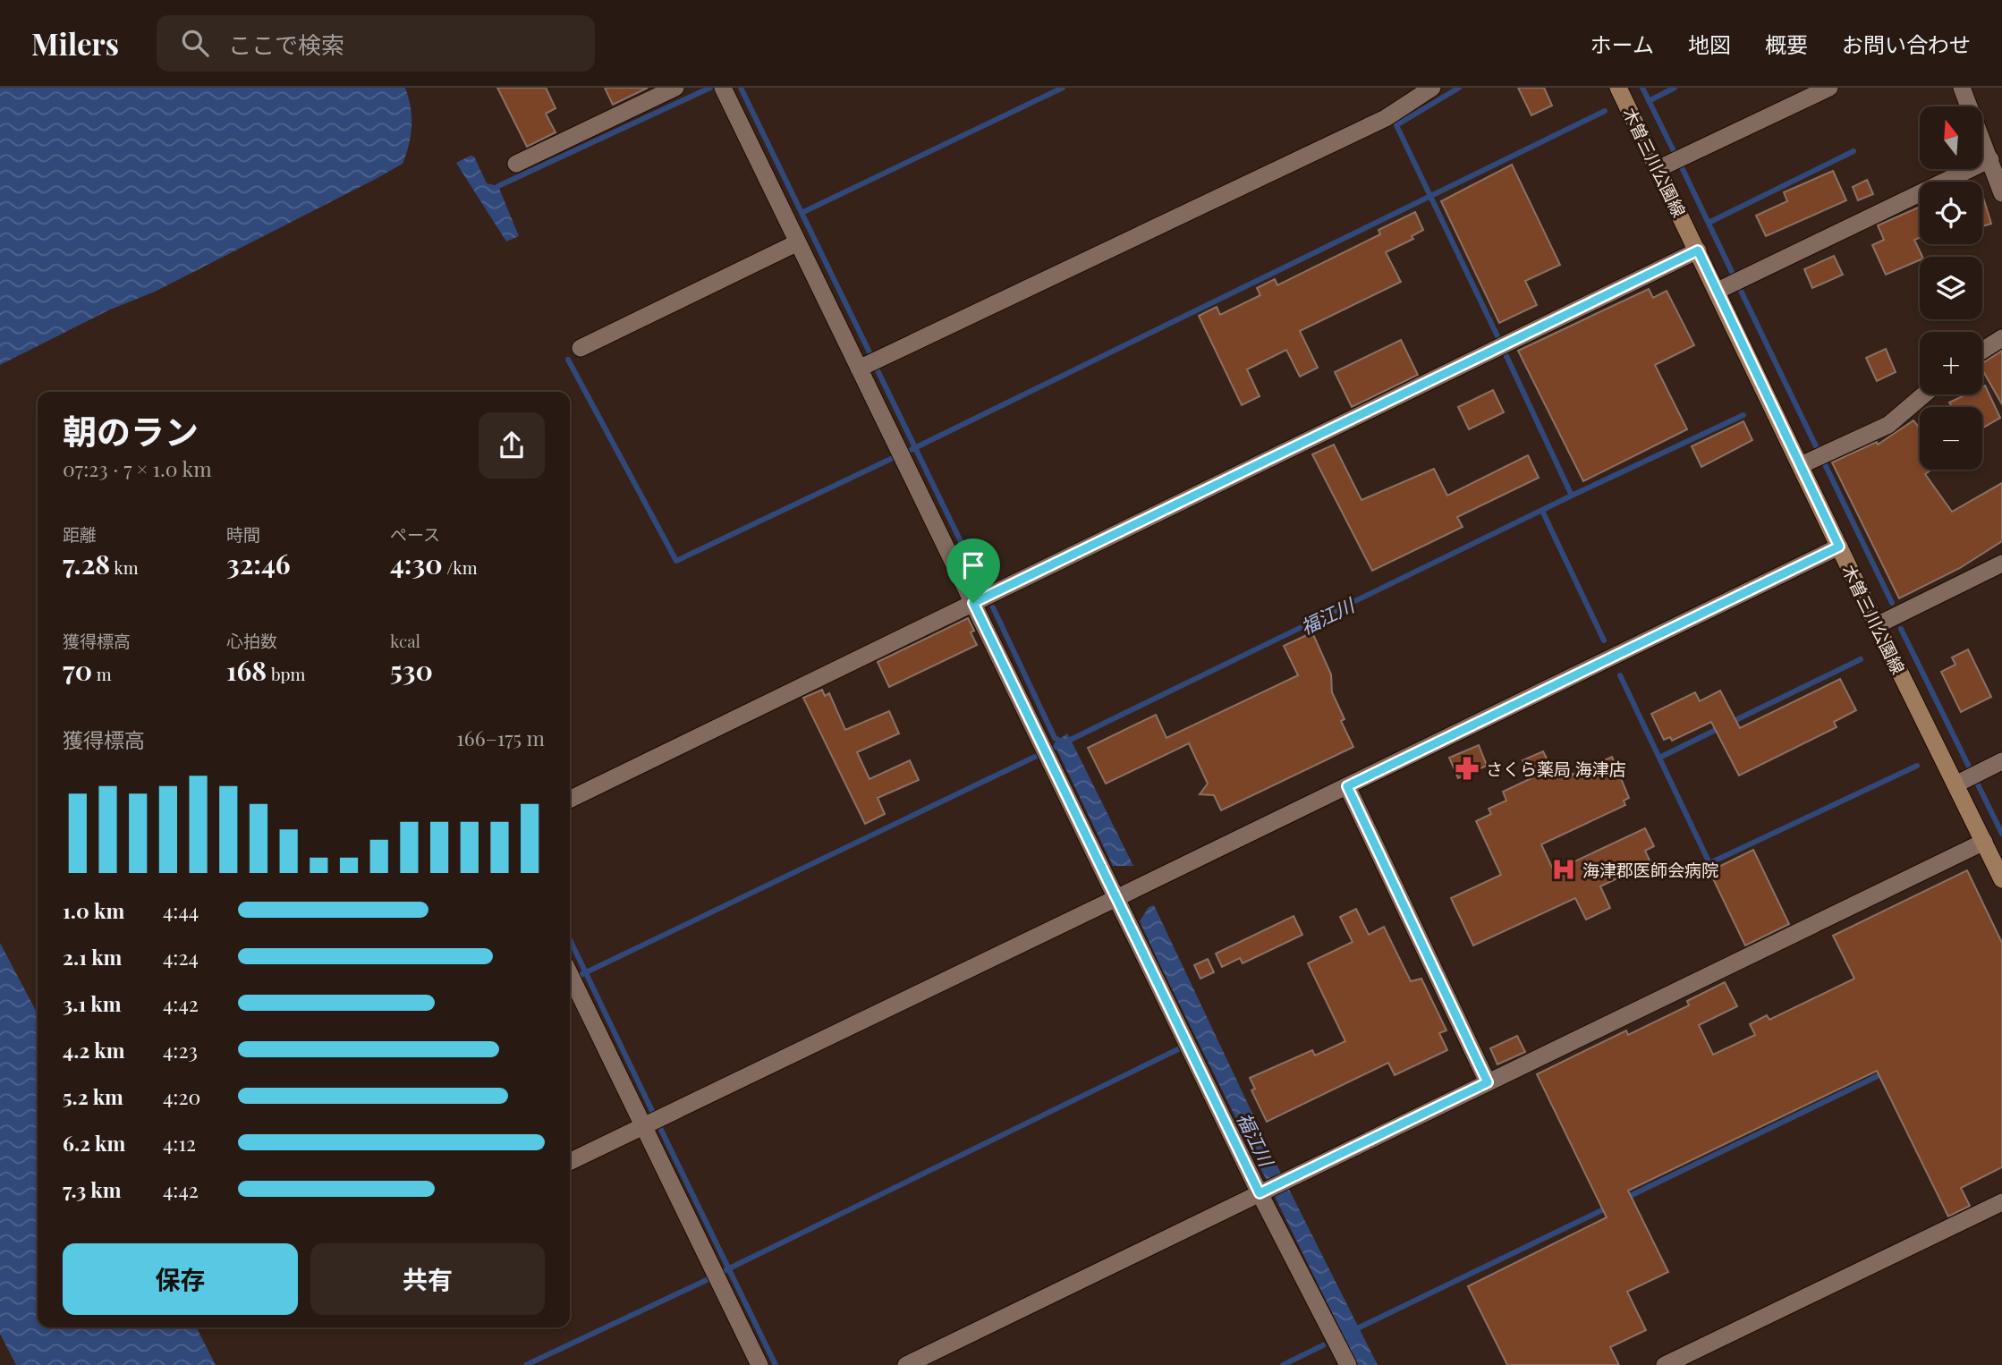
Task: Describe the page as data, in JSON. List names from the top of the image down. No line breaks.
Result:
{"streets":{"main road":["木曽三川公園線"]},"water":["福江川"],"places":{"pharmacy":["さくら薬局 海津店"],"hospital":["海津郡医師会病院"]},"north":"top","page":{"header":"Milers","search":"ここで検索","nav":["ホーム","地図","概要","お問い合わせ"],"map_buttons":["+","−"],"heading":["朝のラン","07:23 · 7 × 1.0 km"],"stats":[["距離","7.28 km"],["時間","32:46"],["ペース","4:30 /km"],["獲得標高","70 m"],["心拍数","168 bpm"],["kcal","530"]],"chart":["獲得標高","166–175 m"],"list":[{"name":"1.0 km","note":"4:44"},{"name":"2.1 km","note":"4:24"},{"name":"3.1 km","note":"4:42"},{"name":"4.2 km","note":"4:23"},{"name":"5.2 km","note":"4:20"},{"name":"6.2 km","note":"4:12"},{"name":"7.3 km","note":"4:42"}],"buttons":["保存","共有"]}}
